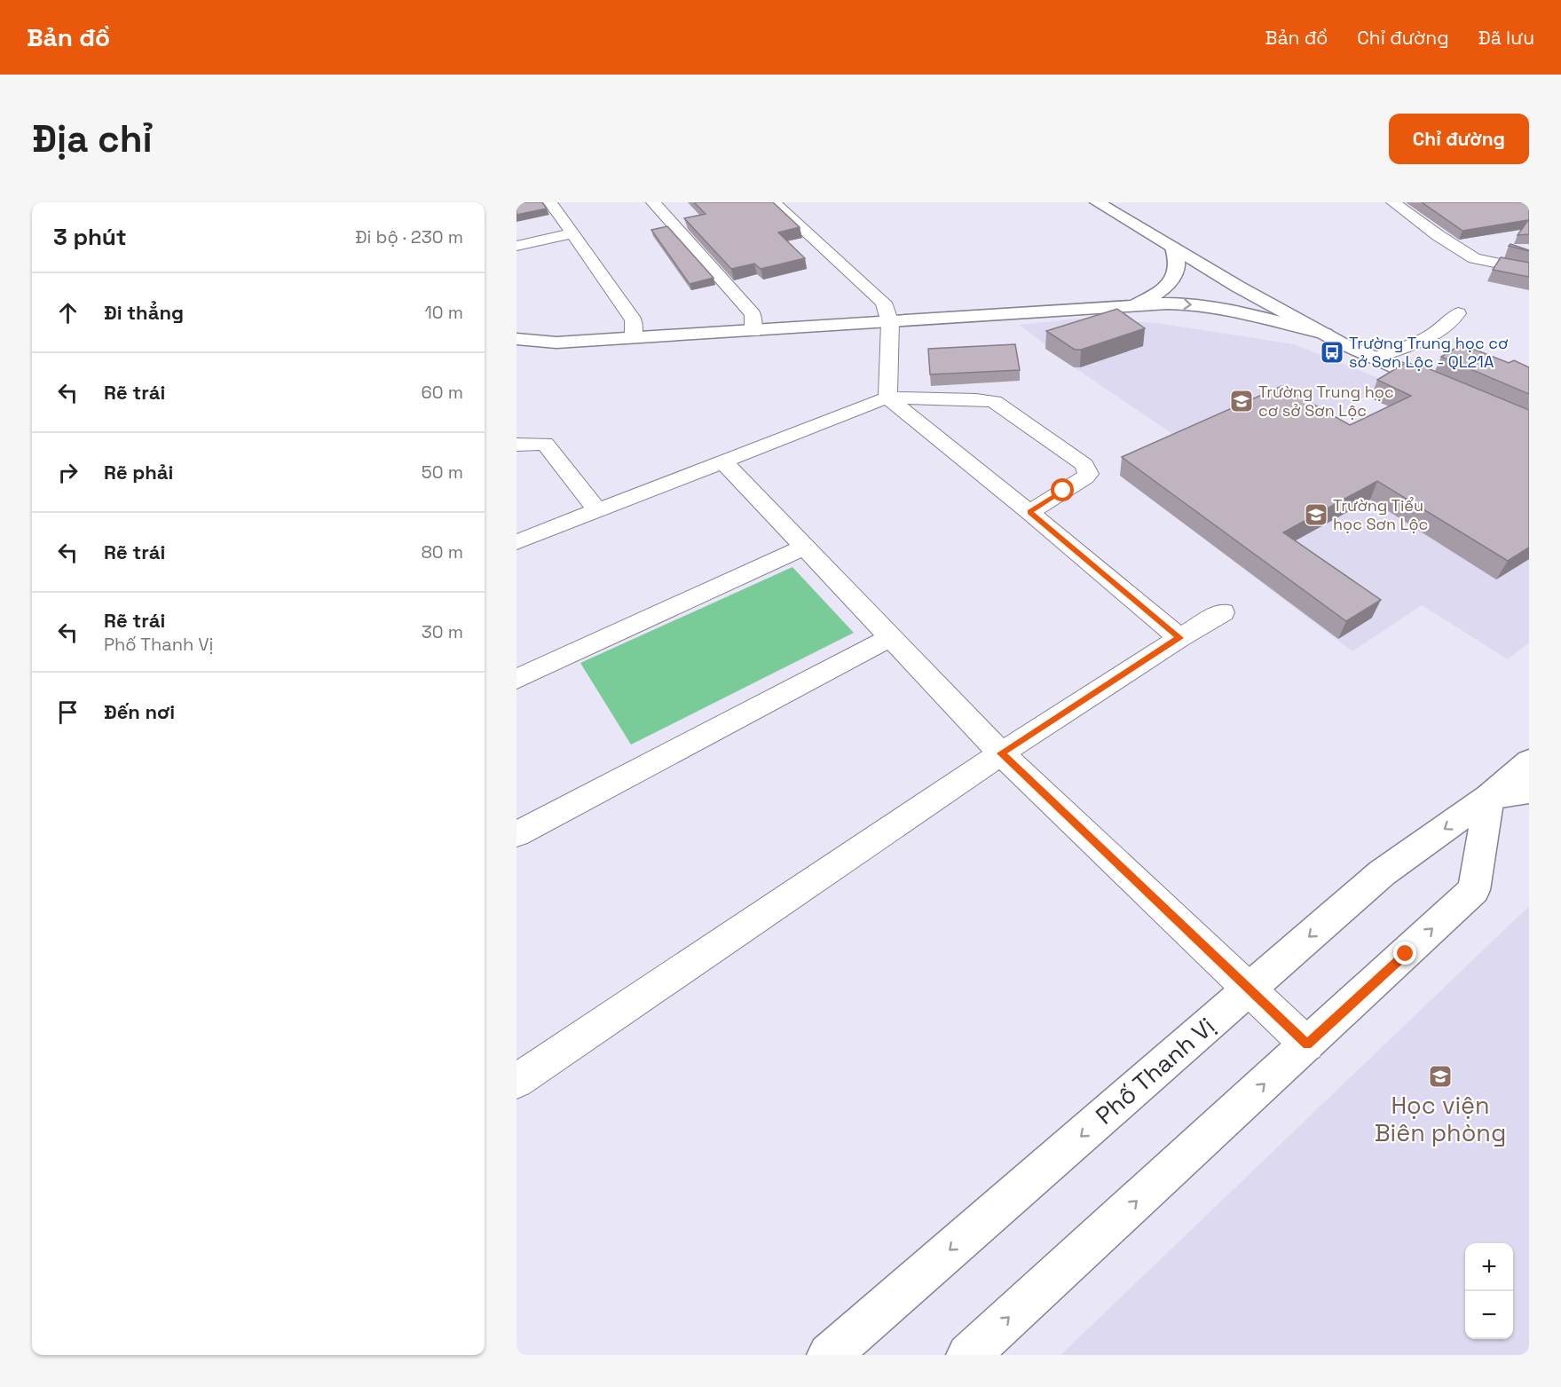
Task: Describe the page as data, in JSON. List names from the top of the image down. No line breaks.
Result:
{"streets":{"main road":["Phố Thanh Vị"]},"places":{"bus stop":["Trường Trung học cơ sở Sơn Lộc - QL21A"],"school or university":["Trường Trung học cơ sở Sơn Lộc","Trường Tiểu học Sơn Lộc","Học viện Biên phòng"]},"page":{"header":"Bản đồ","nav":["Bản đồ","Chỉ đường","Đã lưu"],"buttons":"Chỉ đường","title":"Địa chỉ","heading":["3 phút","Đi bộ · 230 m"],"list":[["Đi thẳng","10 m"],["Rẽ trái","60 m"],["Rẽ phải","50 m"],["Rẽ trái","80 m"],["Rẽ trái","Phố Thanh Vị","30 m"],"Đến nơi"],"map_buttons":["+","−"]}}
